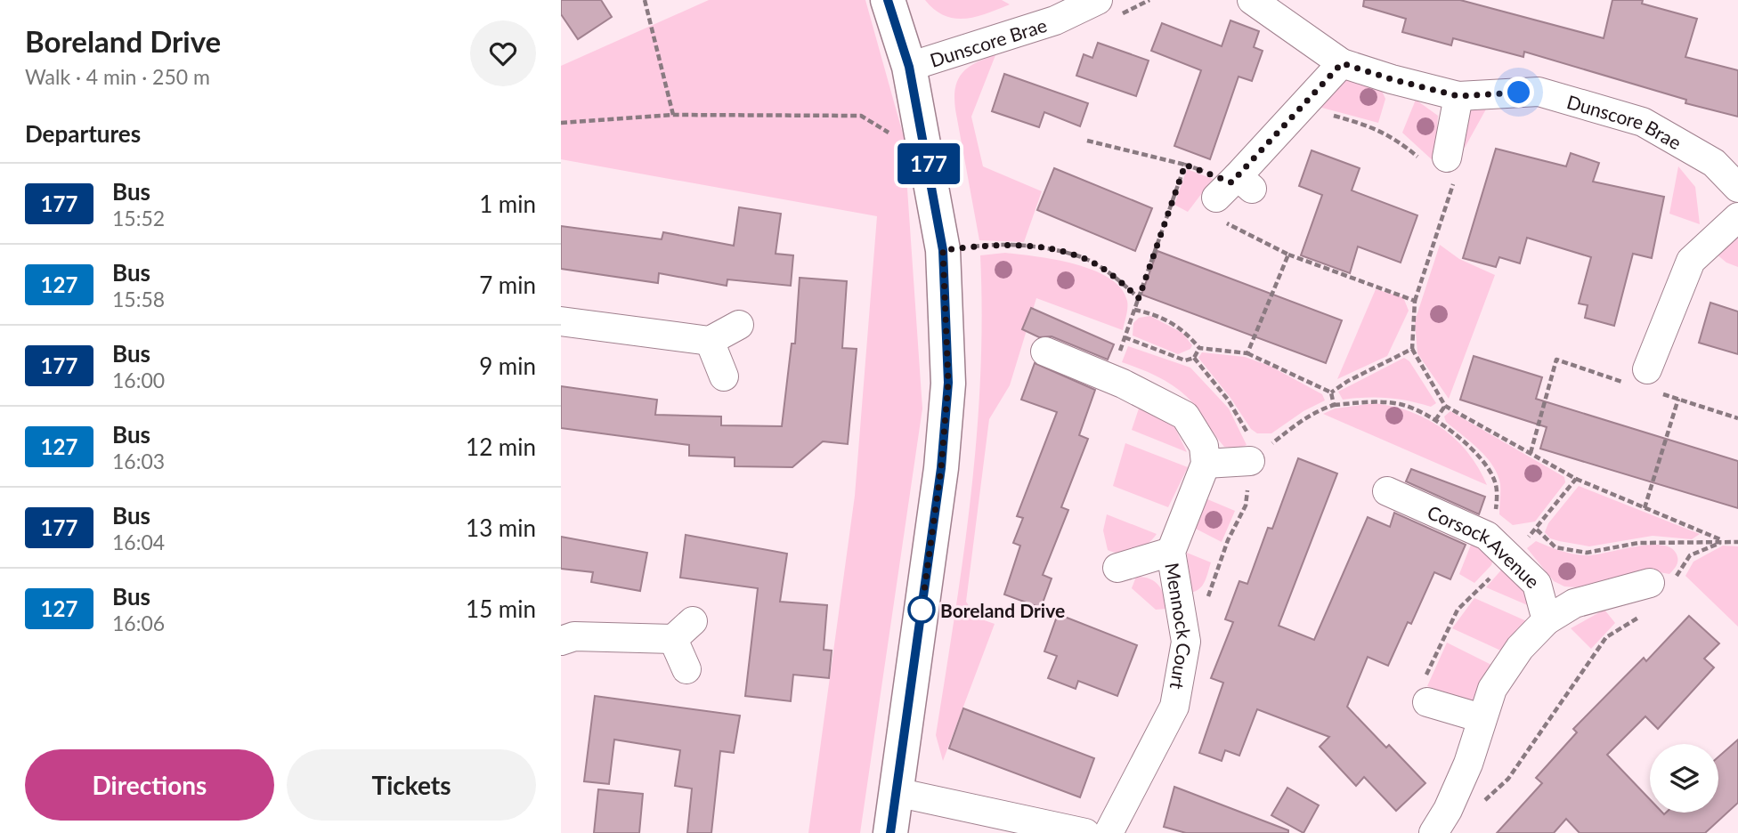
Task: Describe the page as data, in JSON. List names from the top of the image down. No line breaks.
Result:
{"streets":{"street":["Dunscore Brae","Corsock Avenue","Mennock Court"]},"places":["Boreland Drive"],"lines":["bus line 177"],"page":{"heading":[["Boreland Drive","Walk · 4 min · 250 m"],"Departures"],"on_map":"177","list":[{"mark":"177","name":"Bus","note":"15:52","value":"1 min"},{"mark":"127","name":"Bus","note":"15:58","value":"7 min"},{"mark":"177","name":"Bus","note":"16:00","value":"9 min"},{"mark":"127","name":"Bus","note":"16:03","value":"12 min"},{"mark":"177","name":"Bus","note":"16:04","value":"13 min"},{"mark":"127","name":"Bus","note":"16:06","value":"15 min"}],"buttons":["Directions","Tickets"]}}
